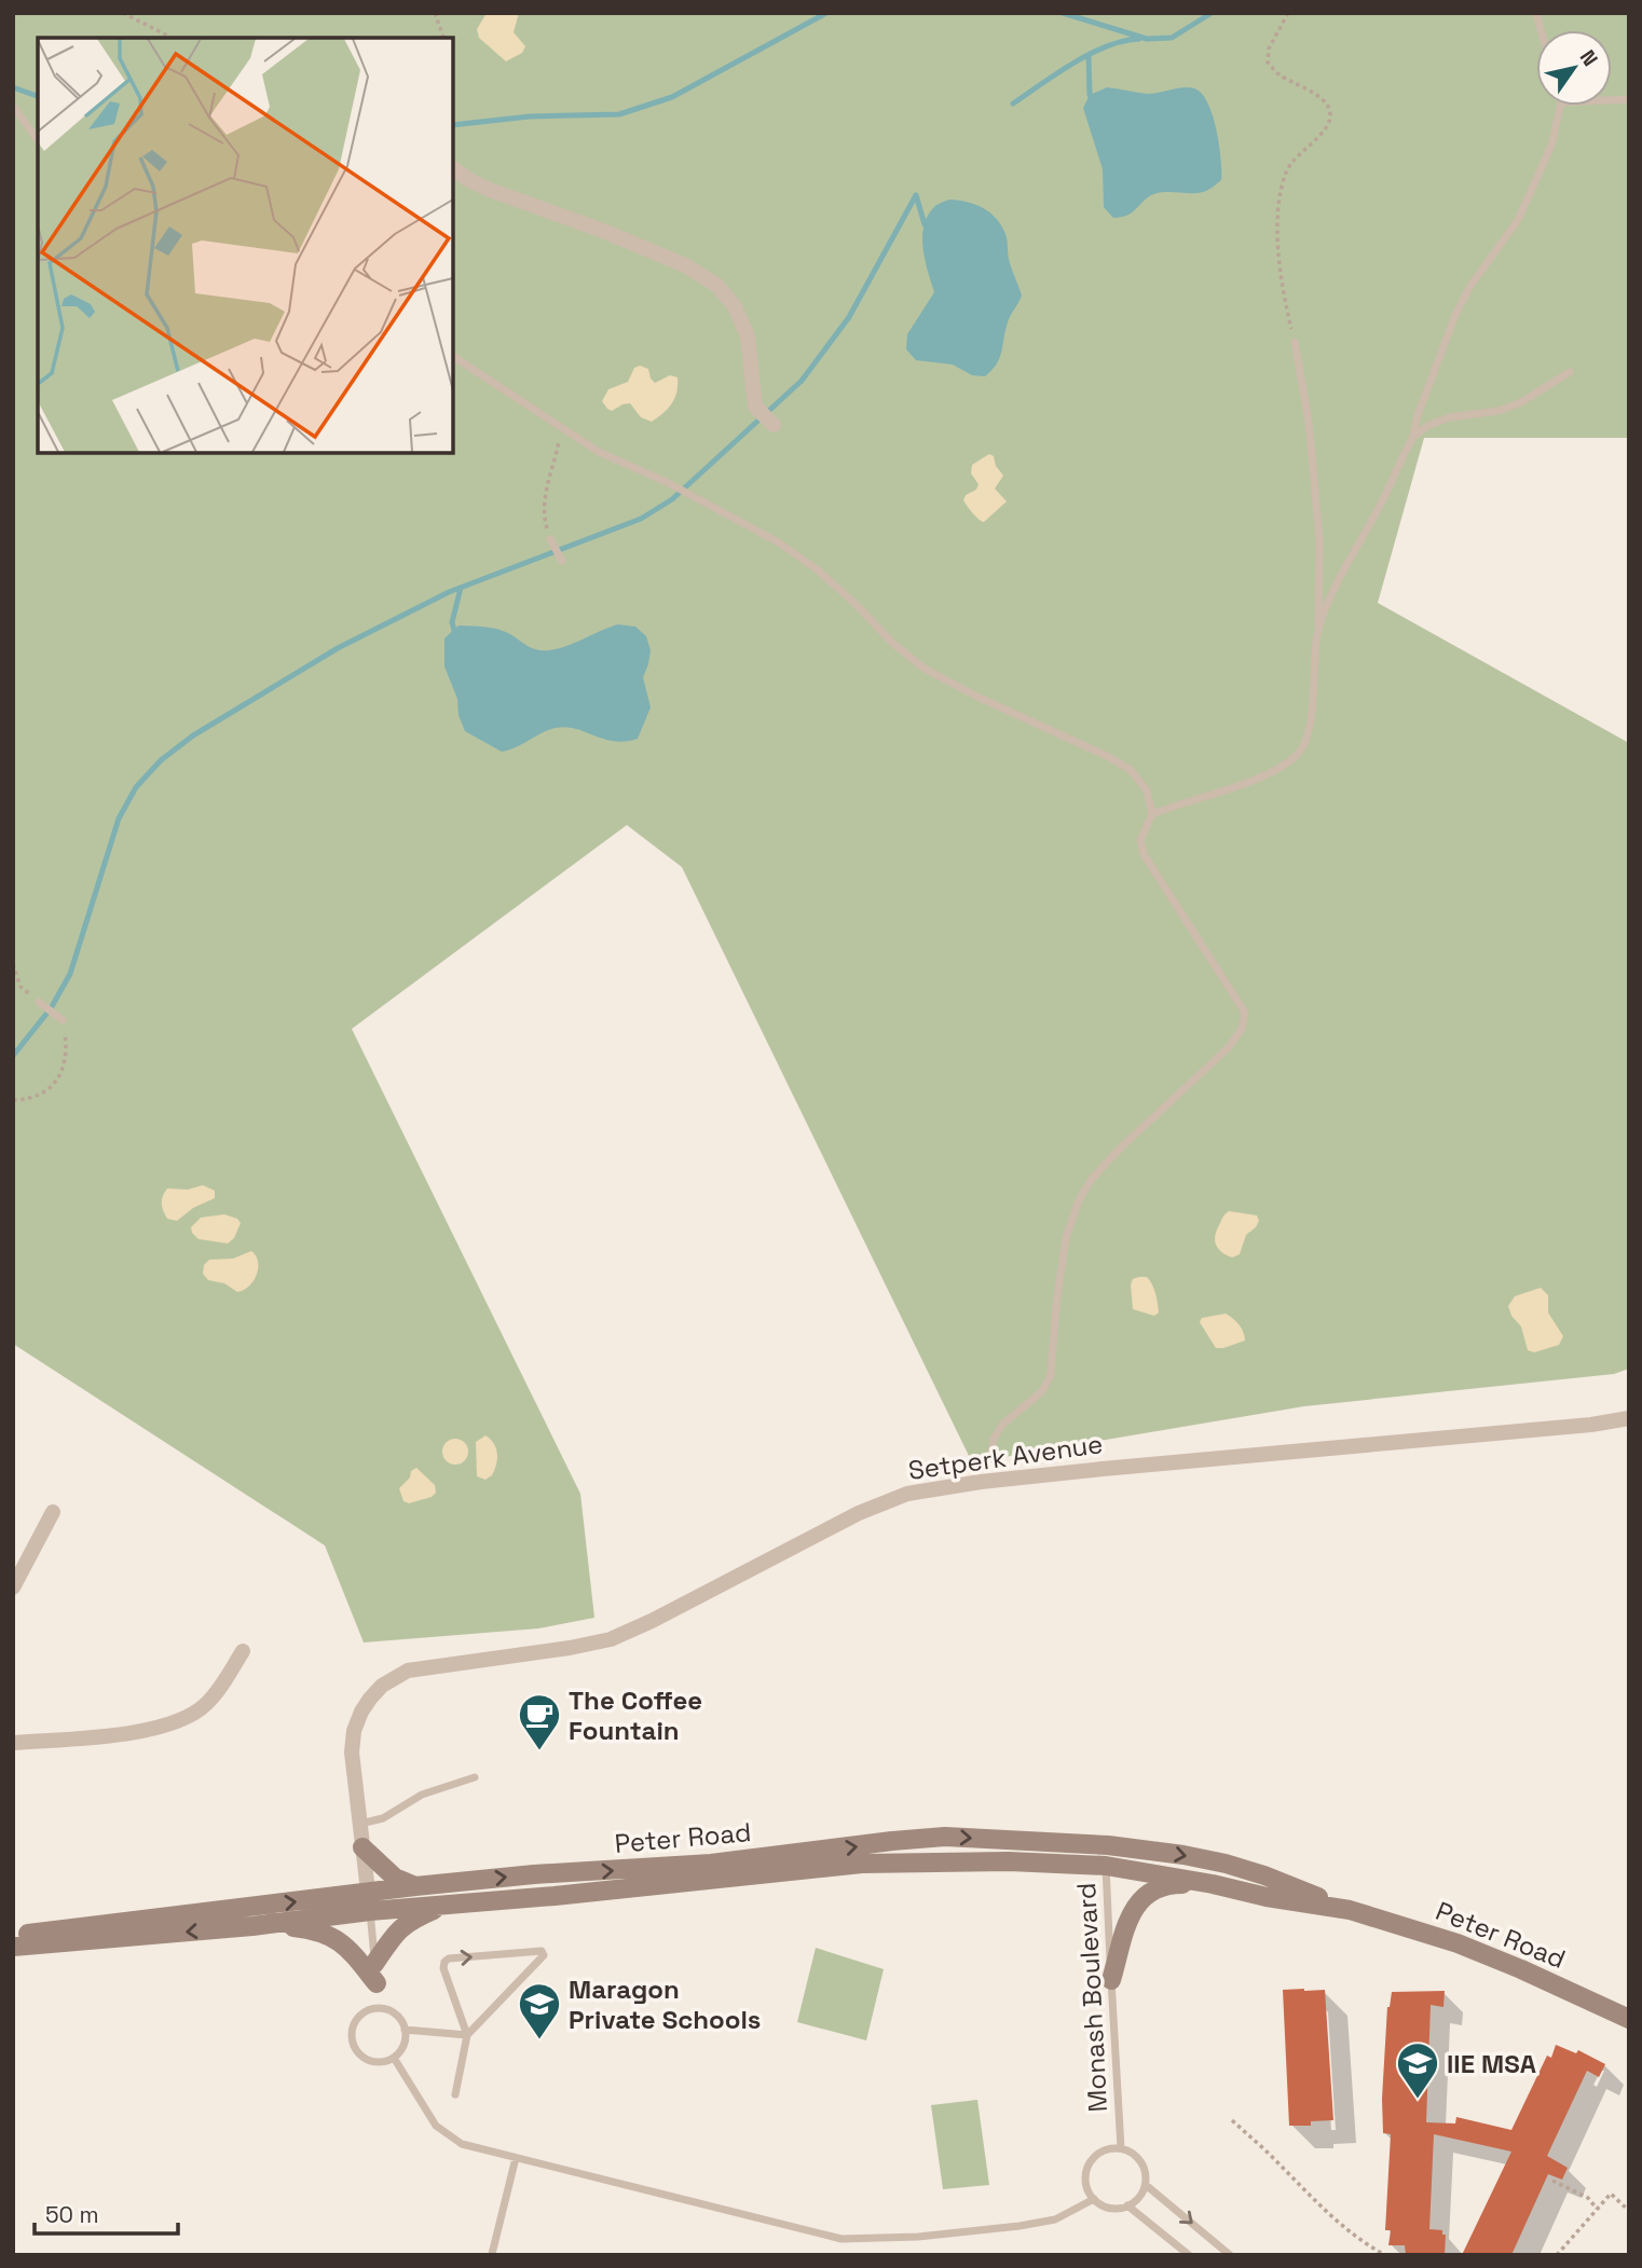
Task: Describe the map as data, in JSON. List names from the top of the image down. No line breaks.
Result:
{"streets":{"main road":["Peter Road"],"street":["Setperk Avenue"],"lane":["Monash Boulevard"]},"crossings":[["Peter Road","Monash Boulevard"]],"places":{"cafe":["The Coffee Fountain"],"school or university":["Maragon Private Schools","IIE MSA"]},"scale_bar":"50 m","north":"top right"}
